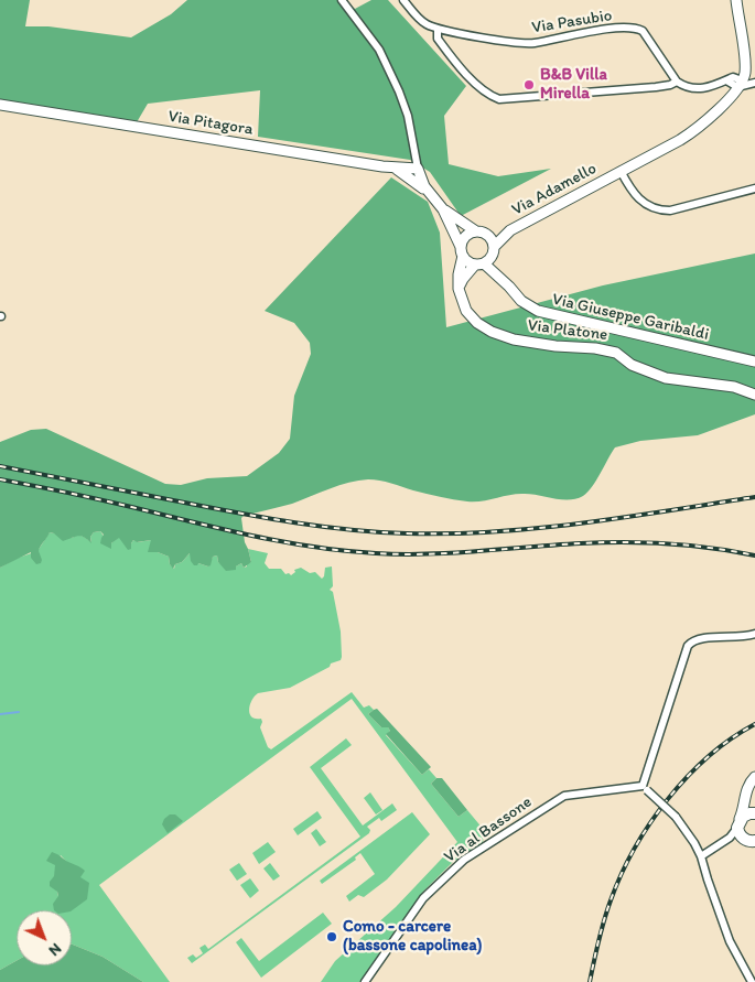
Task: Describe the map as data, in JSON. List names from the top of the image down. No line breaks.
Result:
{"streets":{"street":["Via Pasubio","Via Pitagora","Via Adamello","Via Giuseppe Garibaldi","Via Platone","Via al Bassone"]},"crossings":[["Via Adamello","Via Giuseppe Garibaldi"],["Via Adamello","Via Platone"]],"places":["B&B Villa Mirella","Como - carcere (bassone capolinea)"],"north":"bottom right"}
